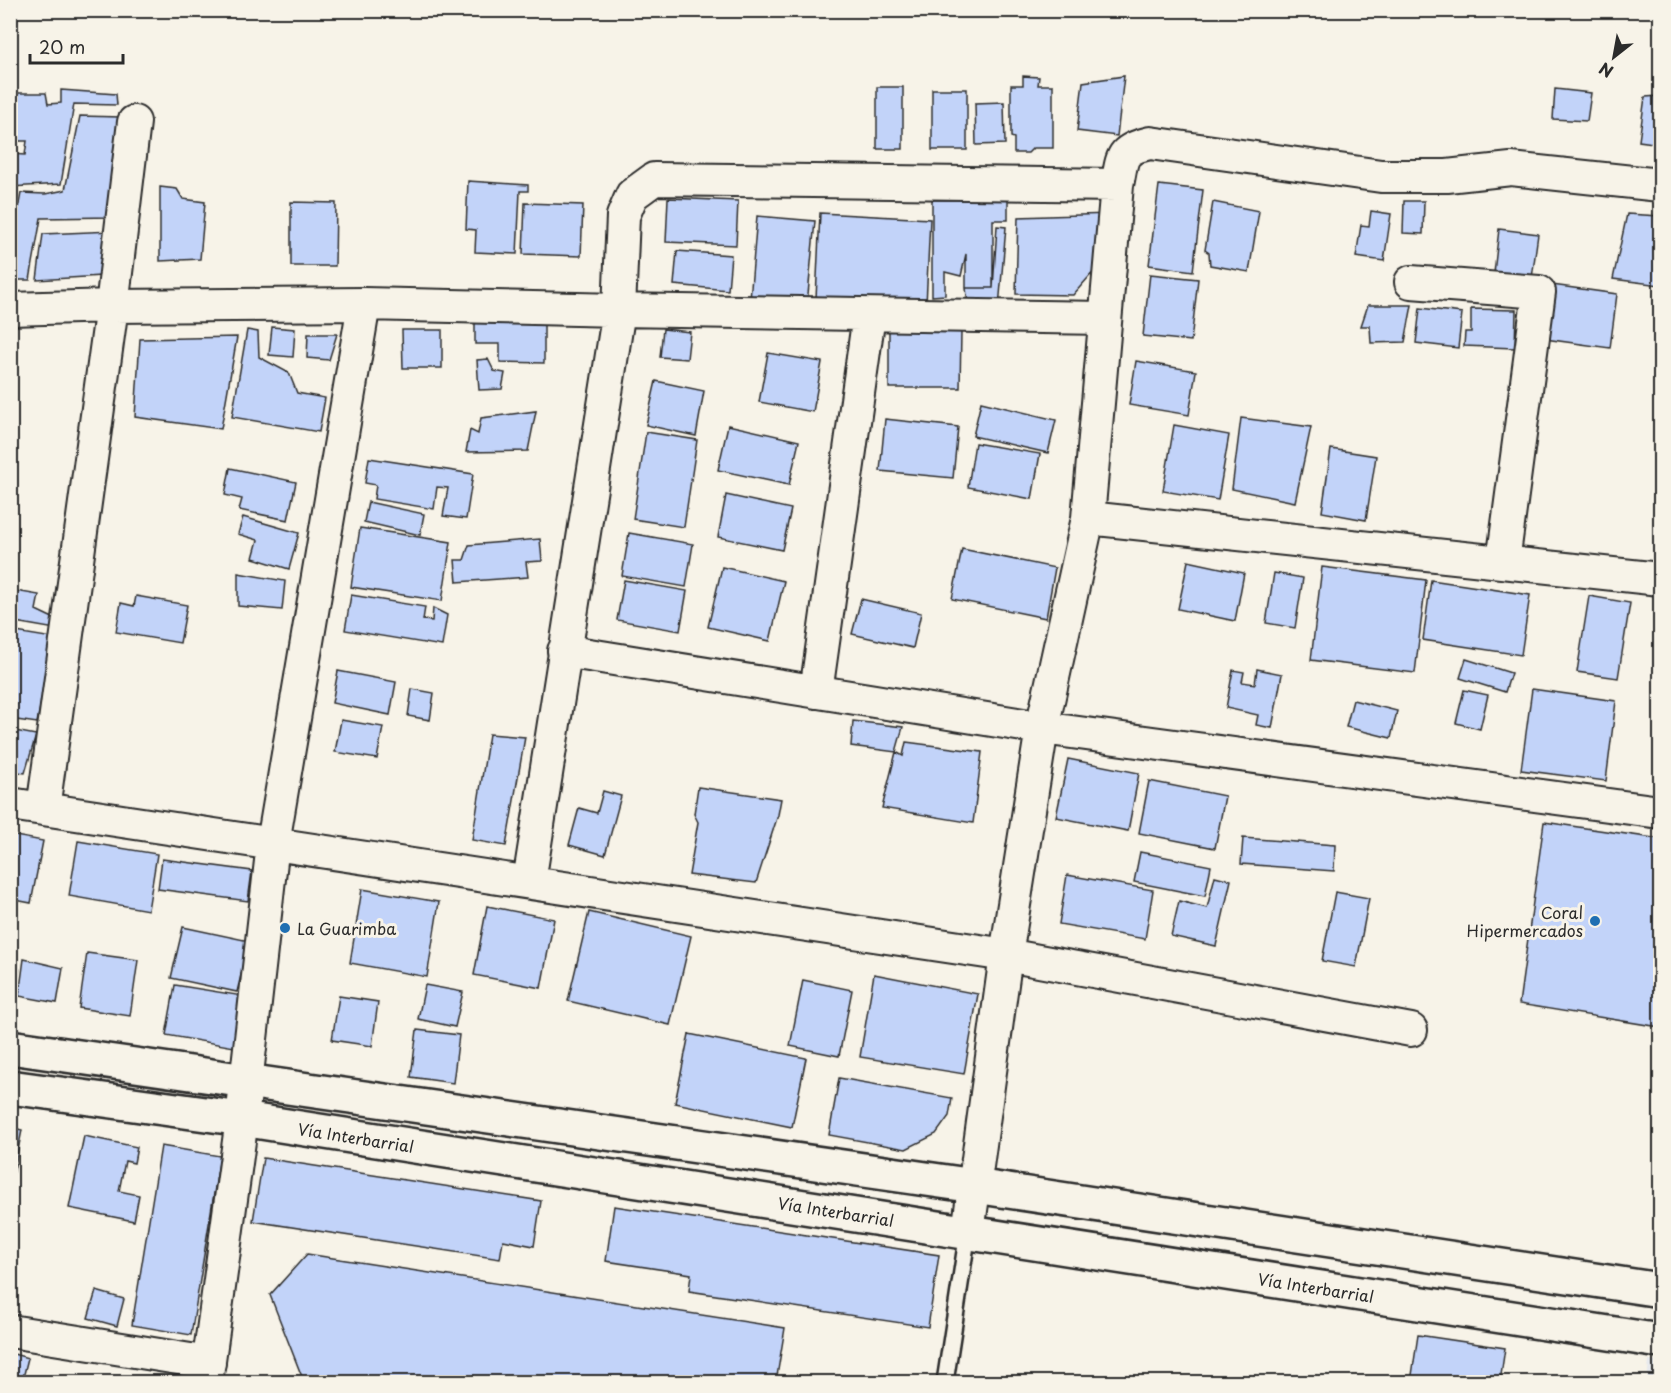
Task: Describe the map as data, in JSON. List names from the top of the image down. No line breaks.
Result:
{"streets":{"main road":["Vía Interbarrial"]},"places":["Coral Hipermercados","La Guarimba"],"scale_bar":"20 m","north":"bottom left"}
